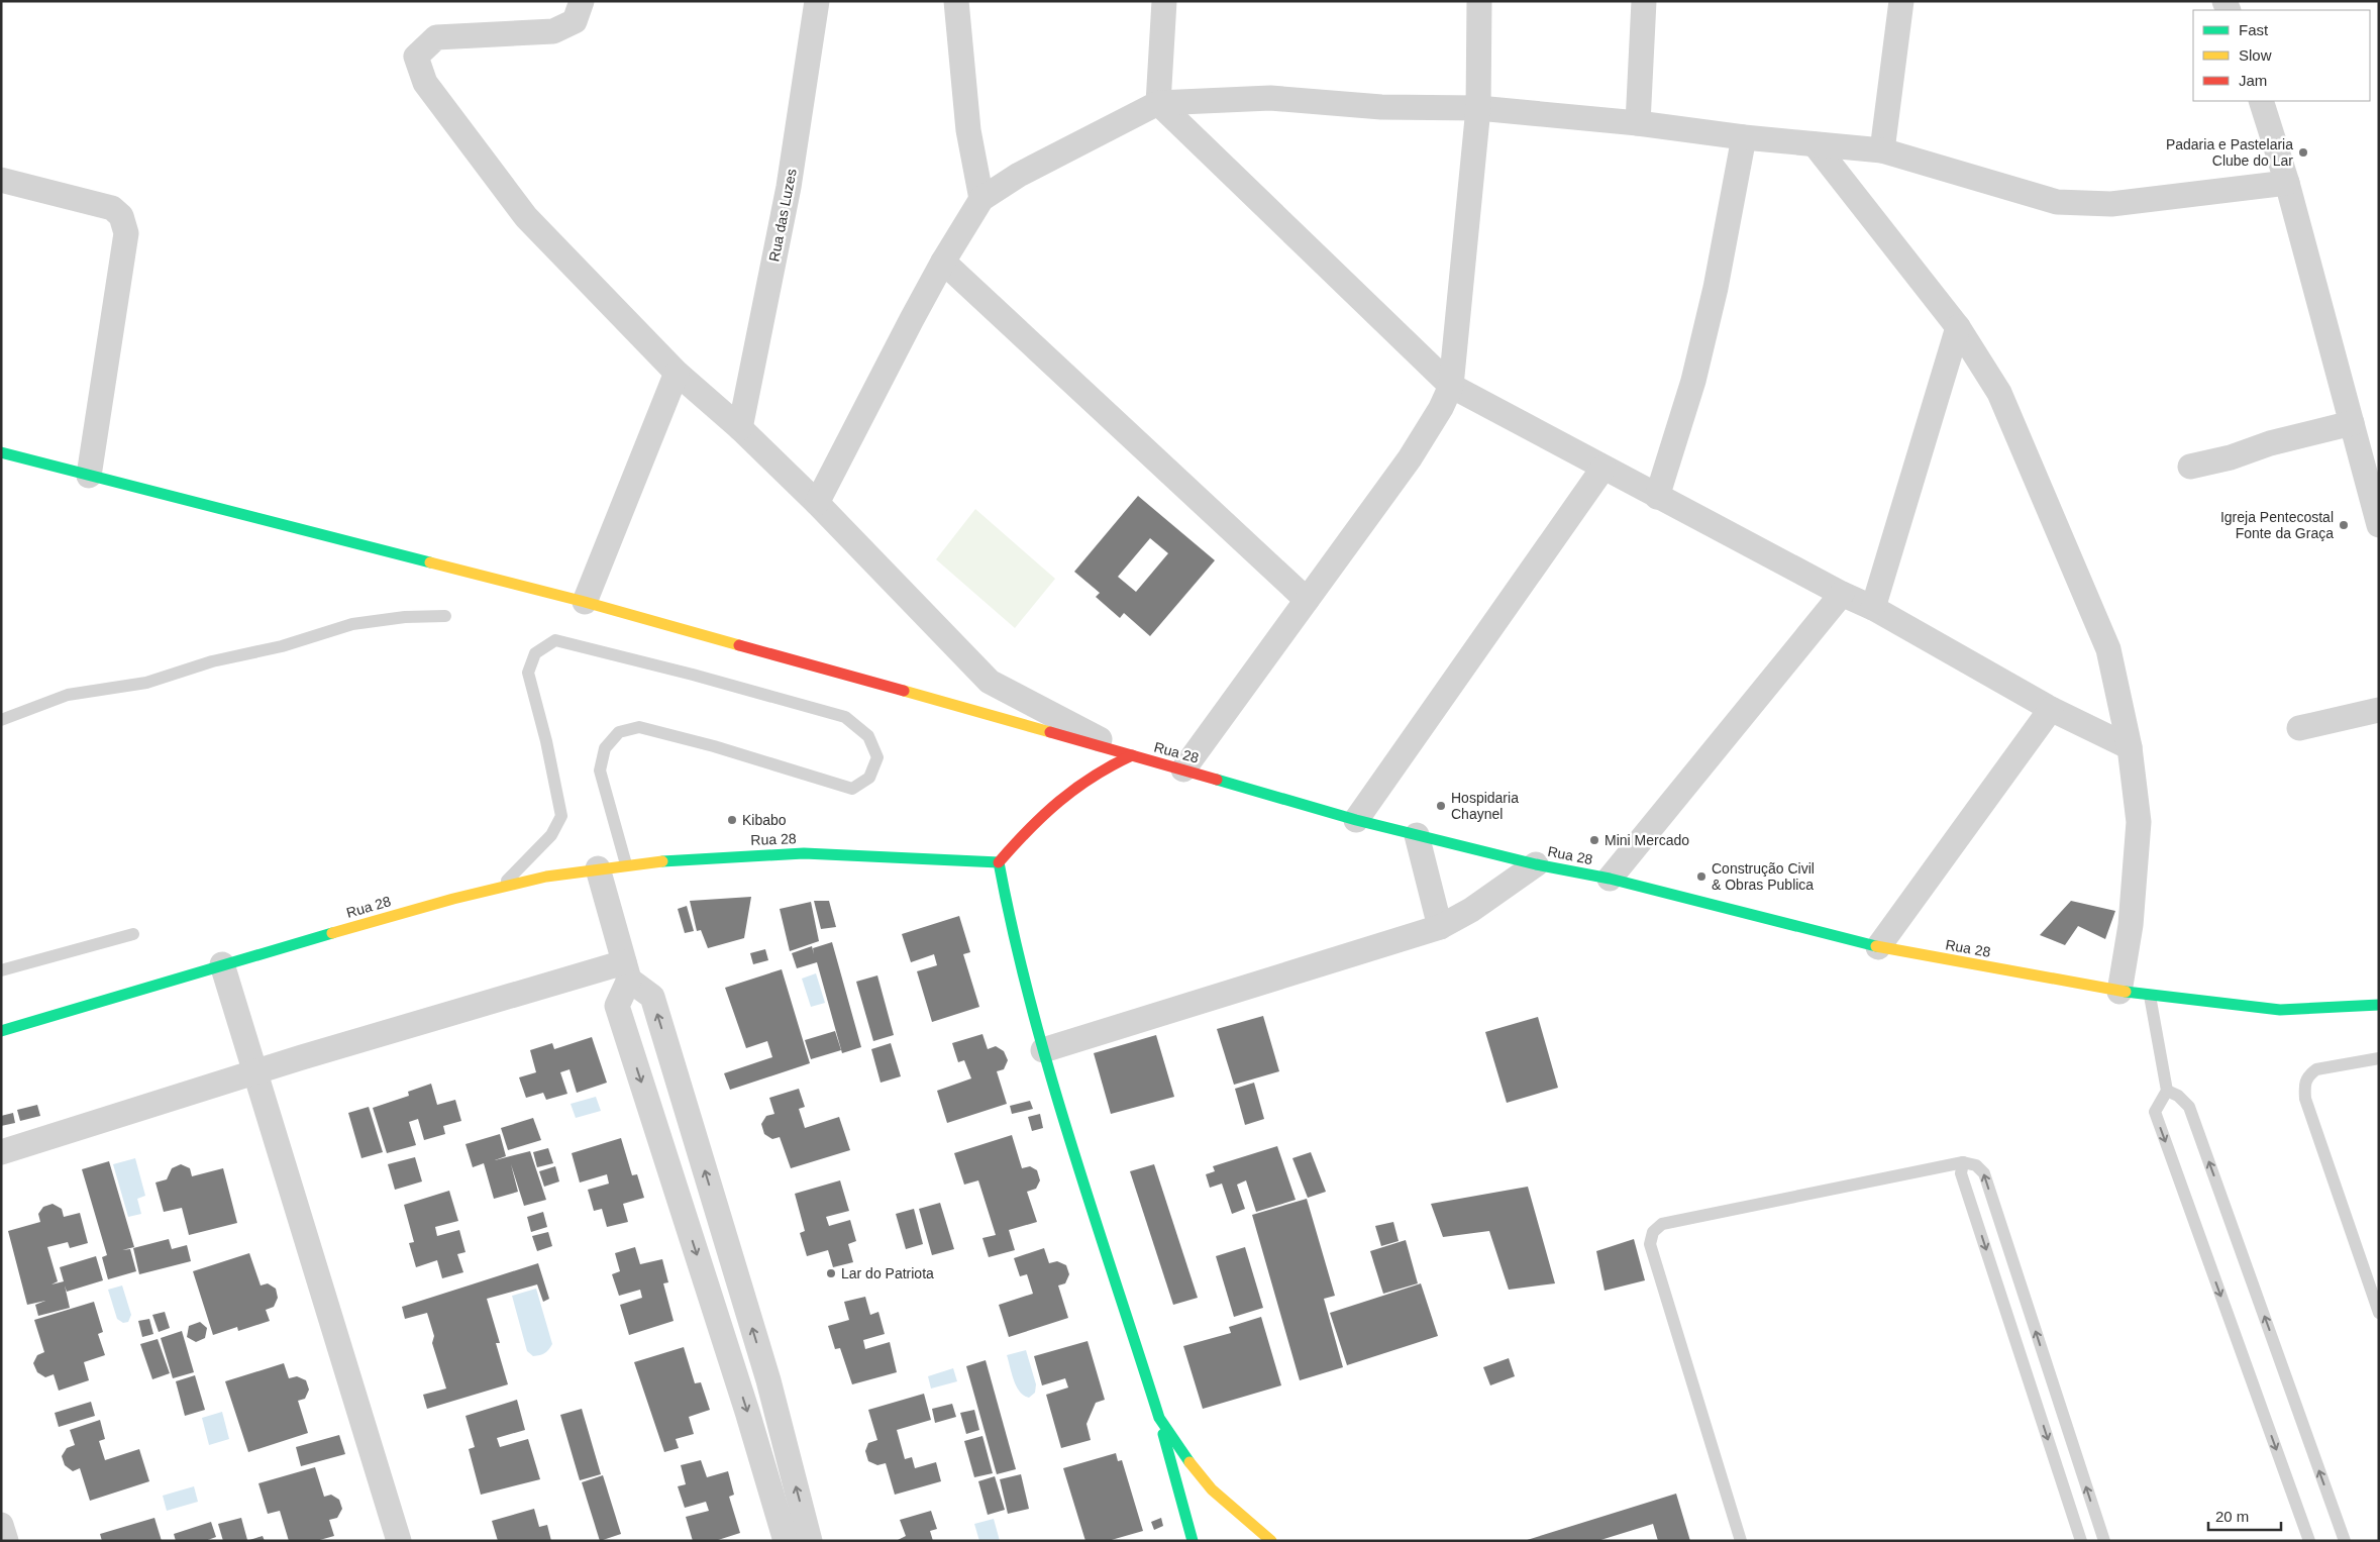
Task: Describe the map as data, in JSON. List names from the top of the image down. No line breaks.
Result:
{"streets":{"street":["Rua das Luzes","Rua 28"]},"places":["Padaria e Pastelaria Clube do Lar","Igreja Pentecostal Fonte da Graça","Hospidaria Chaynel","Kibabo","Mini Mercado","Construção Civil & Obras Publica","Lar do Patriota"],"legend":["Fast","Slow","Jam"],"scale_bar":"20 m"}
